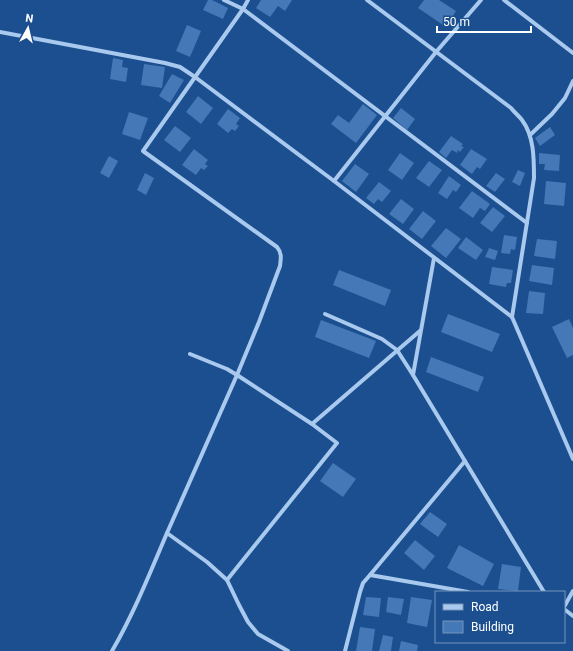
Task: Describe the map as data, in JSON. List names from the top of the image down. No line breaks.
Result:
{"legend":["Road","Building"],"scale_bar":"50 m","north":"top"}
